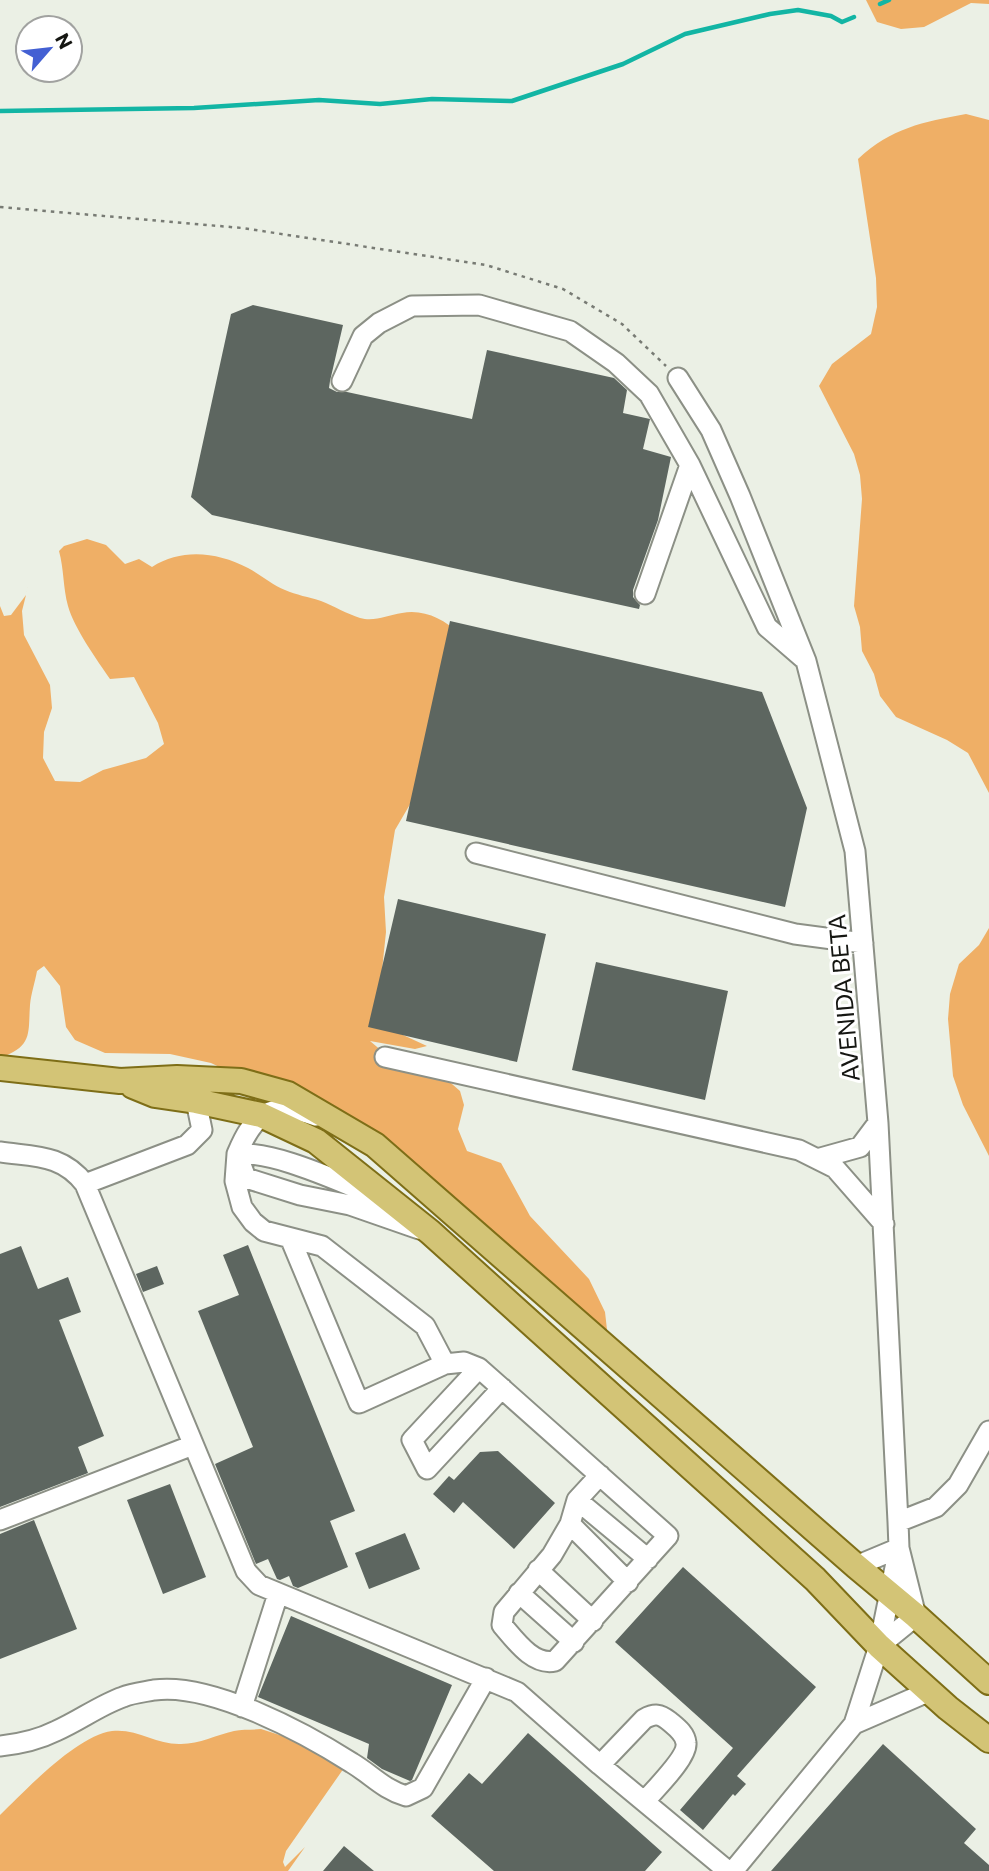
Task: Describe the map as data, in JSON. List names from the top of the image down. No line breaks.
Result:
{"streets":{"street":["AVENIDA BETA"]},"north":"top right"}
